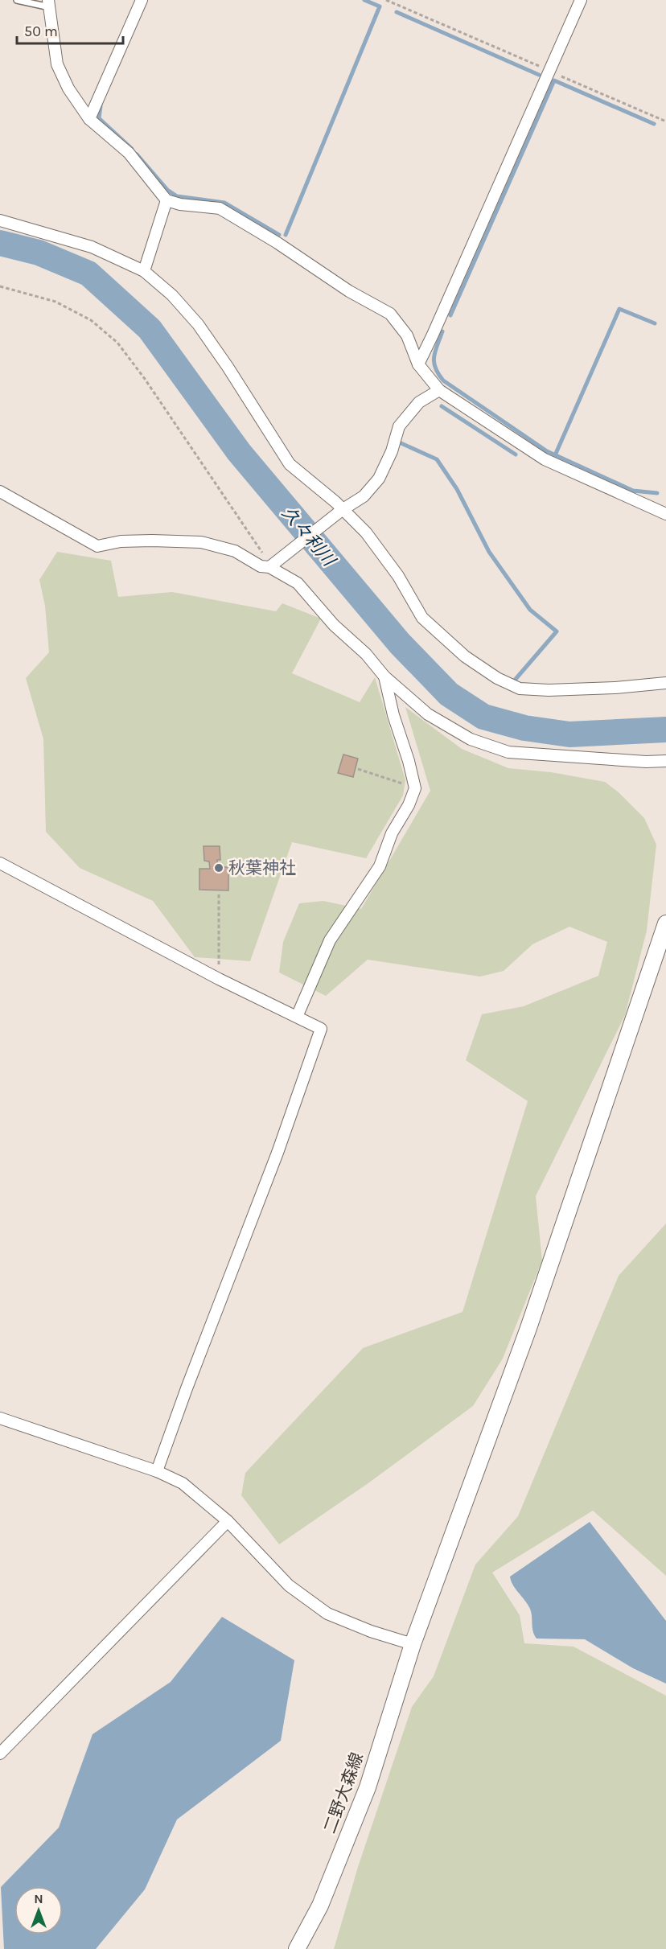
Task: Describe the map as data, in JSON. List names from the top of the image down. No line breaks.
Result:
{"streets":{"street":["二野大森線"]},"water":["久々利川"],"places":["秋葉神社"],"scale_bar":"50 m","north":"top"}
